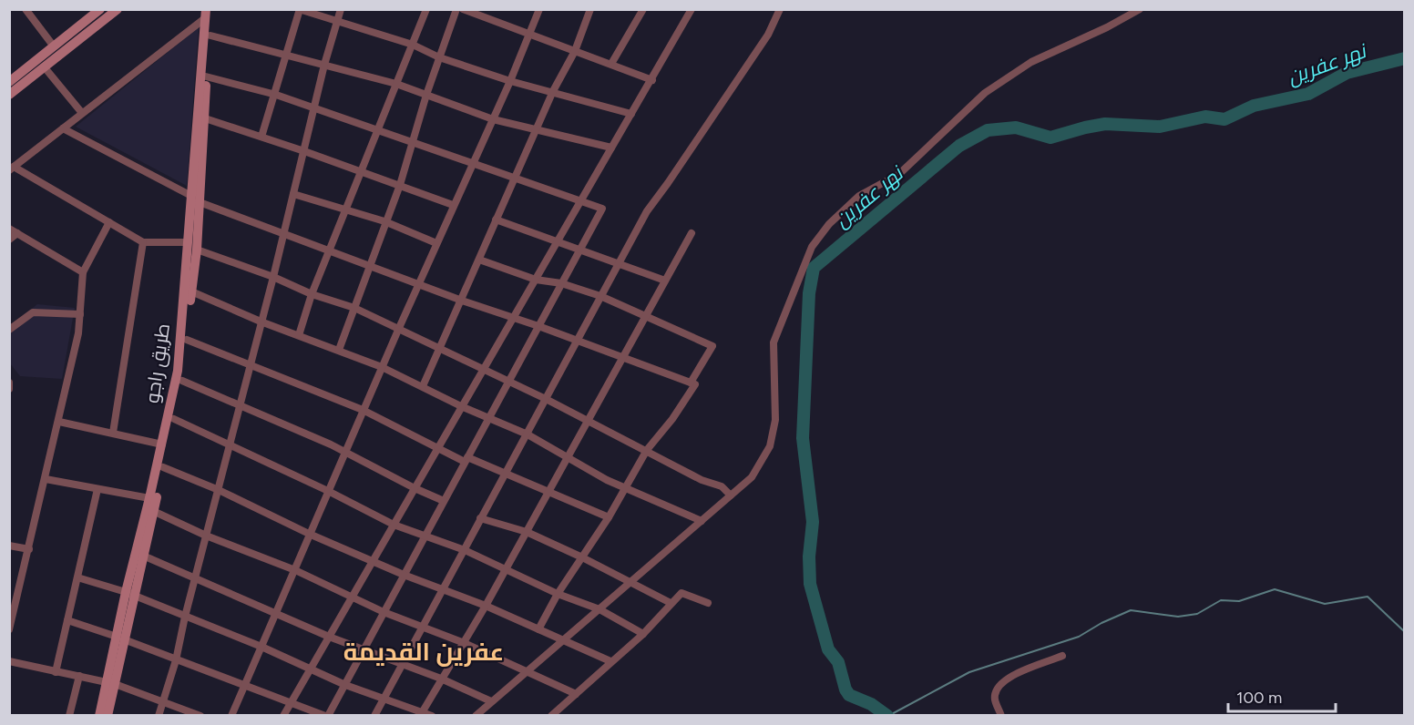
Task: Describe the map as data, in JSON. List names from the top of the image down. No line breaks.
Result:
{"streets":{"main road":["طريق راجو"]},"districts":["عفرين القديمة"],"water":["نهر عفرين"],"scale_bar":"100 m"}
